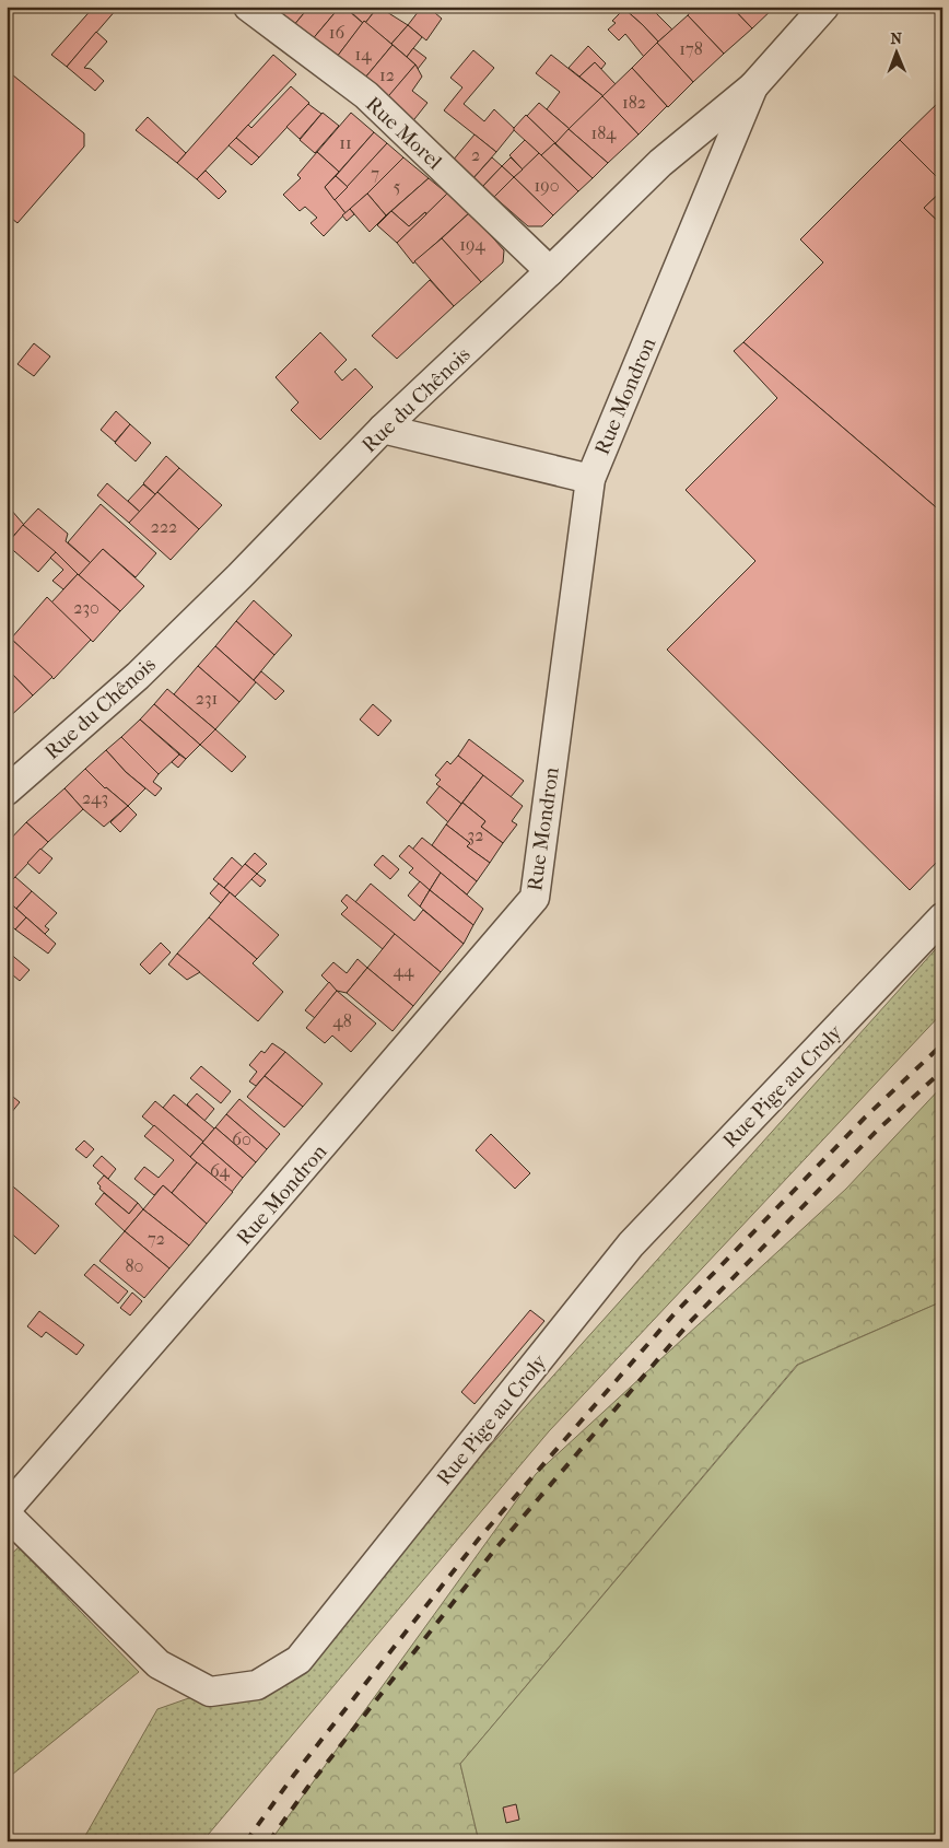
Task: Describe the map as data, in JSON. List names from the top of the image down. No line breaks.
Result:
{"streets":{"street":["Rue Morel","Rue Mondron","Rue du Chênois","Rue Pige au Croly"]},"crossings":[["Rue Morel","Rue du Chênois"],["Rue Mondron","Rue du Chênois"]],"house_numbers":["16","178","14","12","182","184","11","2","7","190","5","194","222","230","231","243","32","44","48","60","64","72","80"],"north":"top"}
